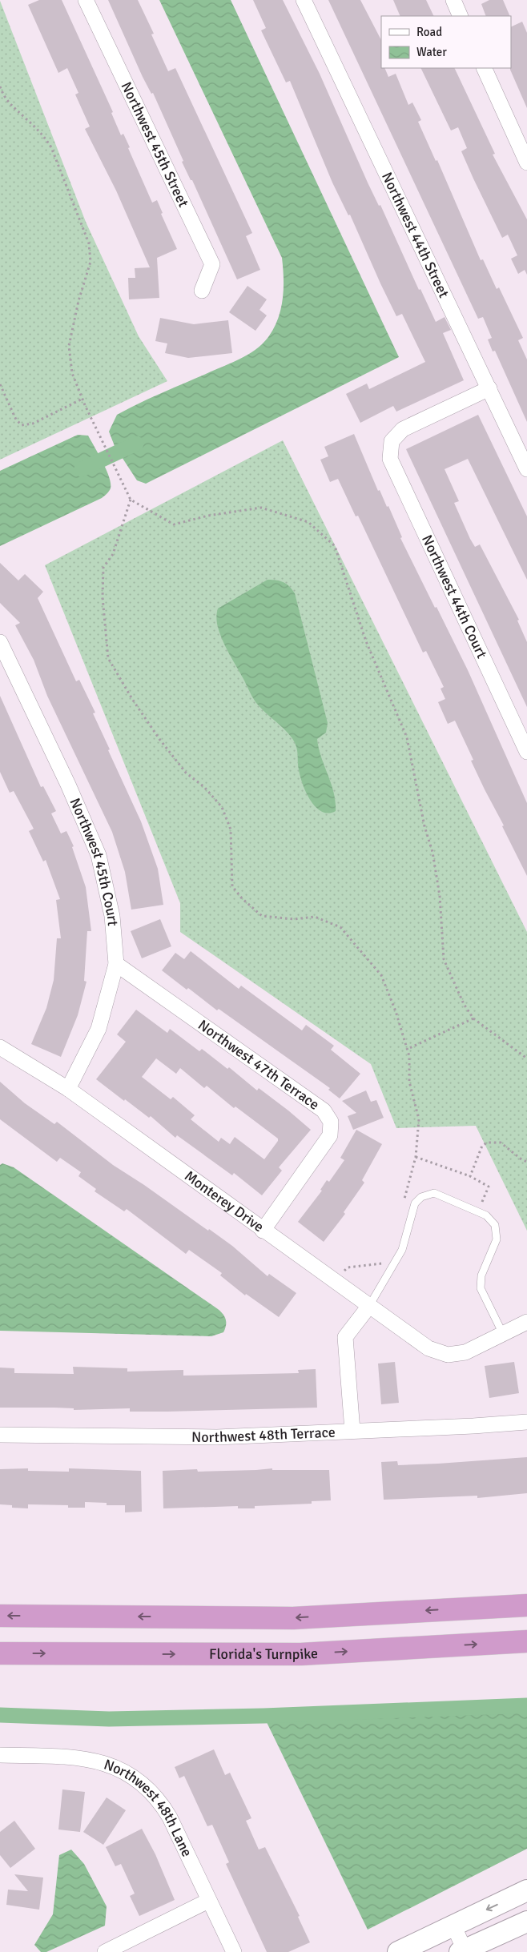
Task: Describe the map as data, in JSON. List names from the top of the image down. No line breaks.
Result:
{"streets":{"highway":["Florida's Turnpike"],"street":["Northwest 45th Street","Northwest 44th Street","Northwest 44th Court","Northwest 45th Court","Northwest 47th Terrace","Monterey Drive","Northwest 48th Terrace","Northwest 48th Lane"]},"crossings":[["Northwest 44th Street","Northwest 44th Court"],["Northwest 45th Court","Northwest 47th Terrace"],["Northwest 45th Court","Monterey Drive"],["Northwest 47th Terrace","Monterey Drive"]],"legend":["Road","Water"]}
